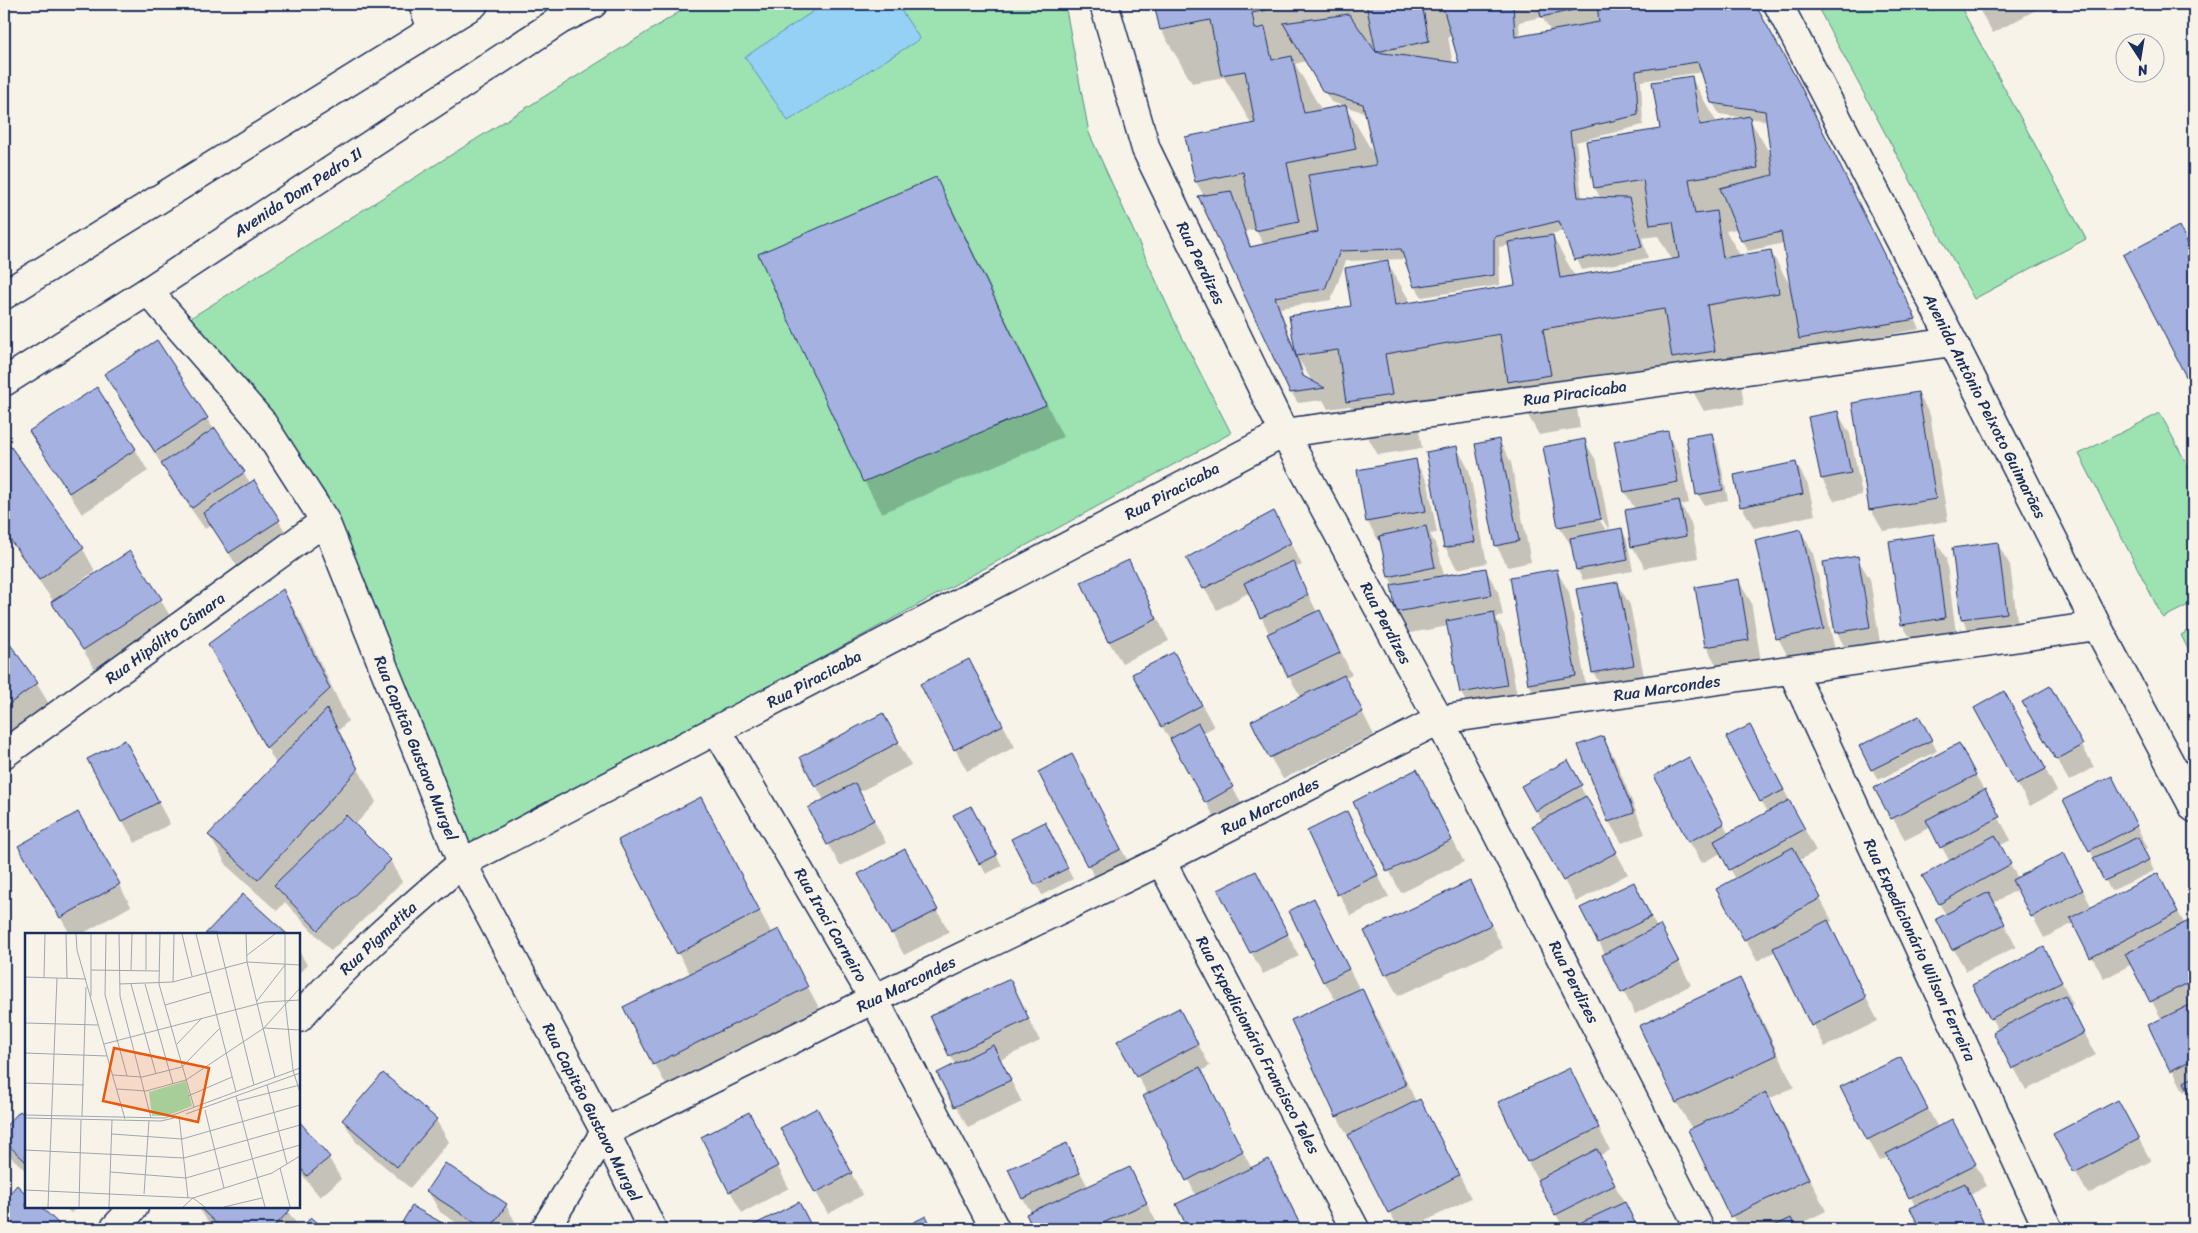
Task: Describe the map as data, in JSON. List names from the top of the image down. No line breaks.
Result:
{"streets":{"street":["Avenida Dom Pedro II","Rua Perdizes","Rua Piracicaba","Avenida Antônio Peixoto Guimarães","Rua Hipólito Câmara","Rua Marcondes","Rua Capitão Gustavo Murgel","Rua Irací Carneiro","Rua Pigmatita","Rua Expedicionário Wilson Ferreira","Rua Expedicionário Francisco Teles"]},"crossings":[["Avenida Dom Pedro II","Rua Capitão Gustavo Murgel"],["Rua Perdizes","Rua Piracicaba"],["Rua Perdizes","Rua Marcondes"],["Rua Piracicaba","Avenida Antônio Peixoto Guimarães"],["Rua Piracicaba","Rua Capitão Gustavo Murgel"],["Rua Piracicaba","Rua Irací Carneiro"],["Rua Piracicaba","Rua Pigmatita"],["Avenida Antônio Peixoto Guimarães","Rua Marcondes"],["Rua Hipólito Câmara","Rua Capitão Gustavo Murgel"],["Rua Marcondes","Rua Capitão Gustavo Murgel"],["Rua Marcondes","Rua Irací Carneiro"],["Rua Marcondes","Rua Expedicionário Wilson Ferreira"],["Rua Marcondes","Rua Expedicionário Francisco Teles"],["Rua Capitão Gustavo Murgel","Rua Pigmatita"]],"north":"bottom"}
